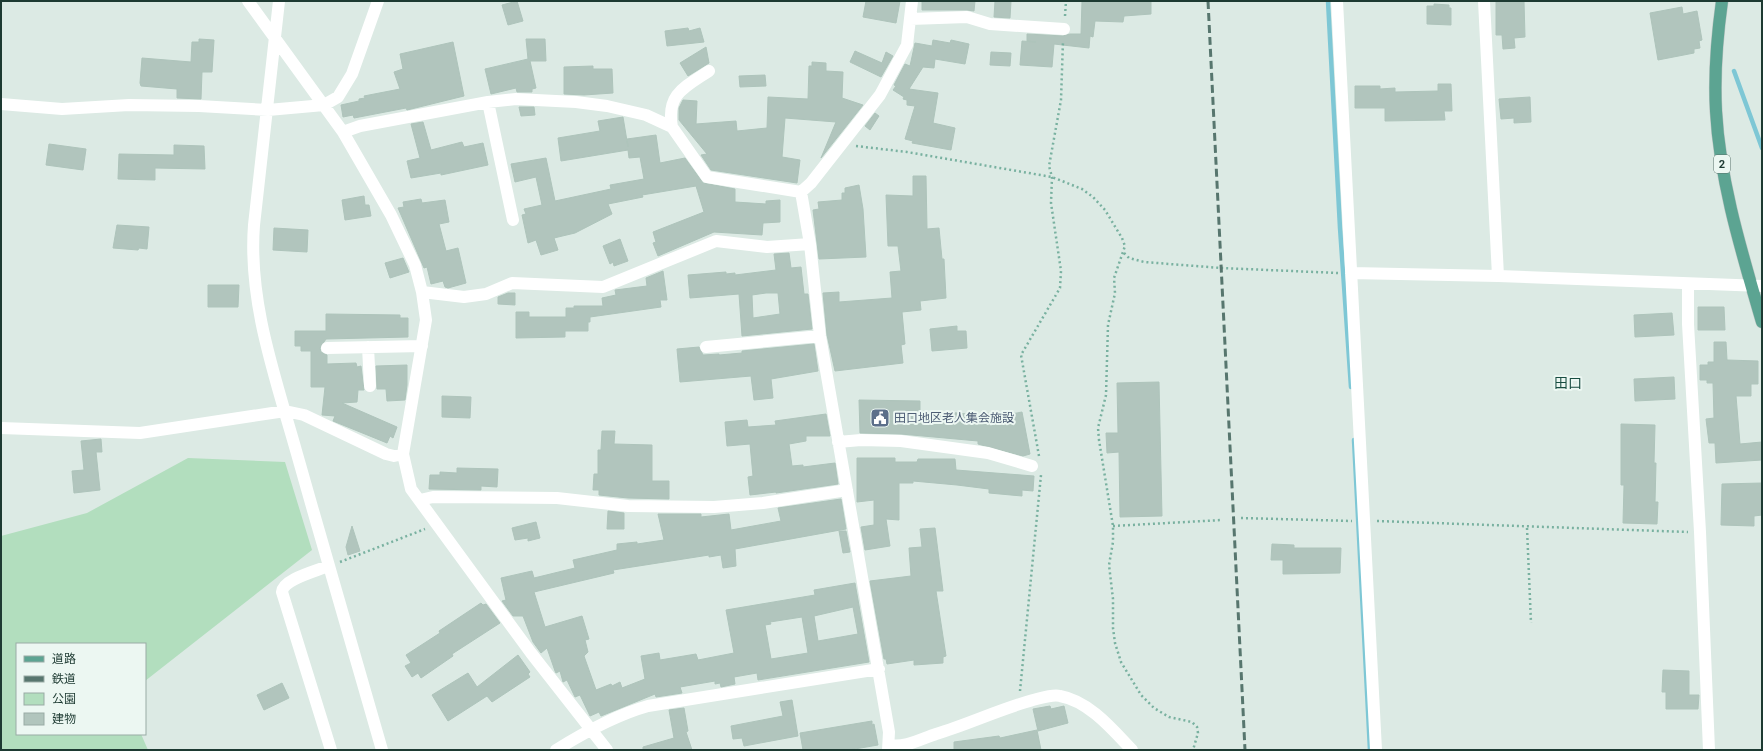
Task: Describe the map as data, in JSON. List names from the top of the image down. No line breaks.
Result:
{"streets":{"main road":["2"]},"districts":["田口"],"places":{"public building":["田口地区老人集会施設"]},"legend":["道路","鉄道","公園","建物"]}
